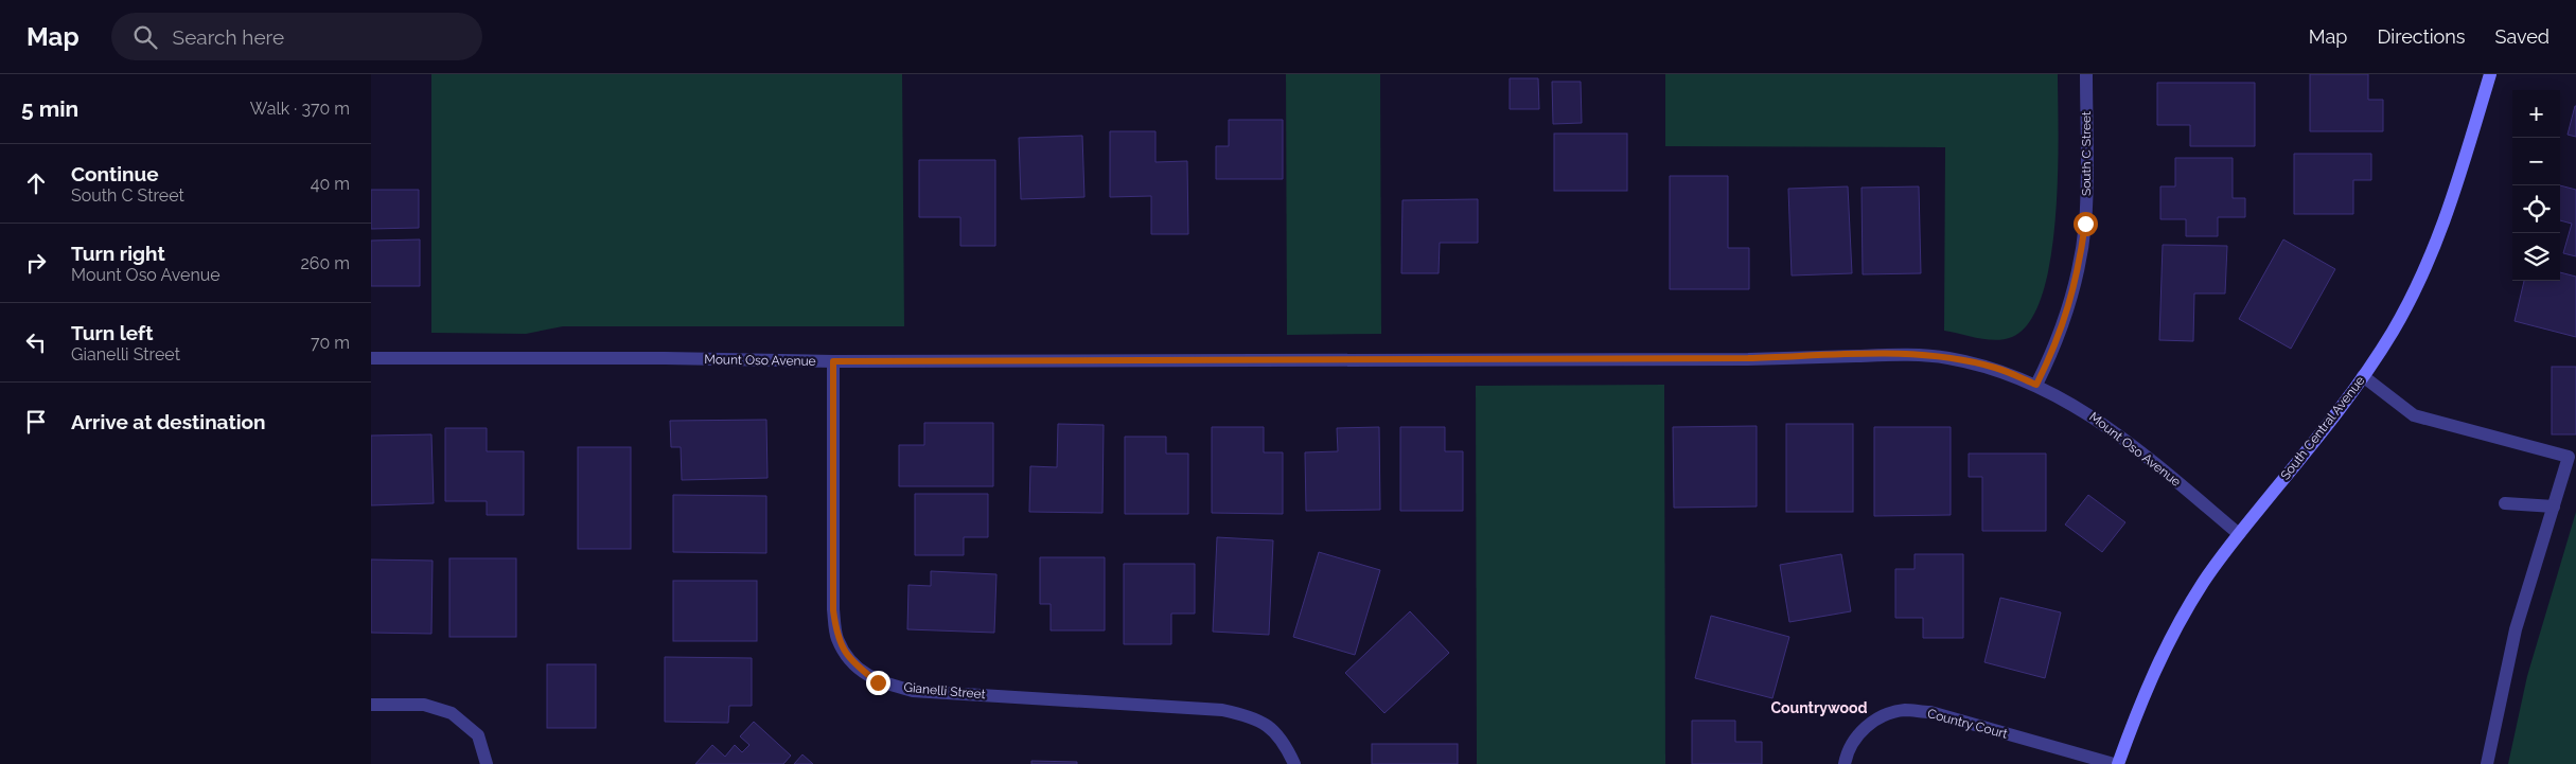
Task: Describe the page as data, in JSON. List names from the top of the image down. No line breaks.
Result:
{"streets":{"street":["South C Street","Mount Oso Avenue","South Central Avenue","Gianelli Street","Country Court"]},"crossings":[["South C Street","Mount Oso Avenue"],["Mount Oso Avenue","South Central Avenue"],["Mount Oso Avenue","Gianelli Street"]],"districts":["Countrywood"],"page":{"header":"Map","search":"Search here","nav":["Map","Directions","Saved"],"heading":["5 min","Walk · 370 m"],"map_buttons":["+","−"],"list":[["Continue","South C Street","40 m"],["Turn right","Mount Oso Avenue","260 m"],["Turn left","Gianelli Street","70 m"],"Arrive at destination"]}}
